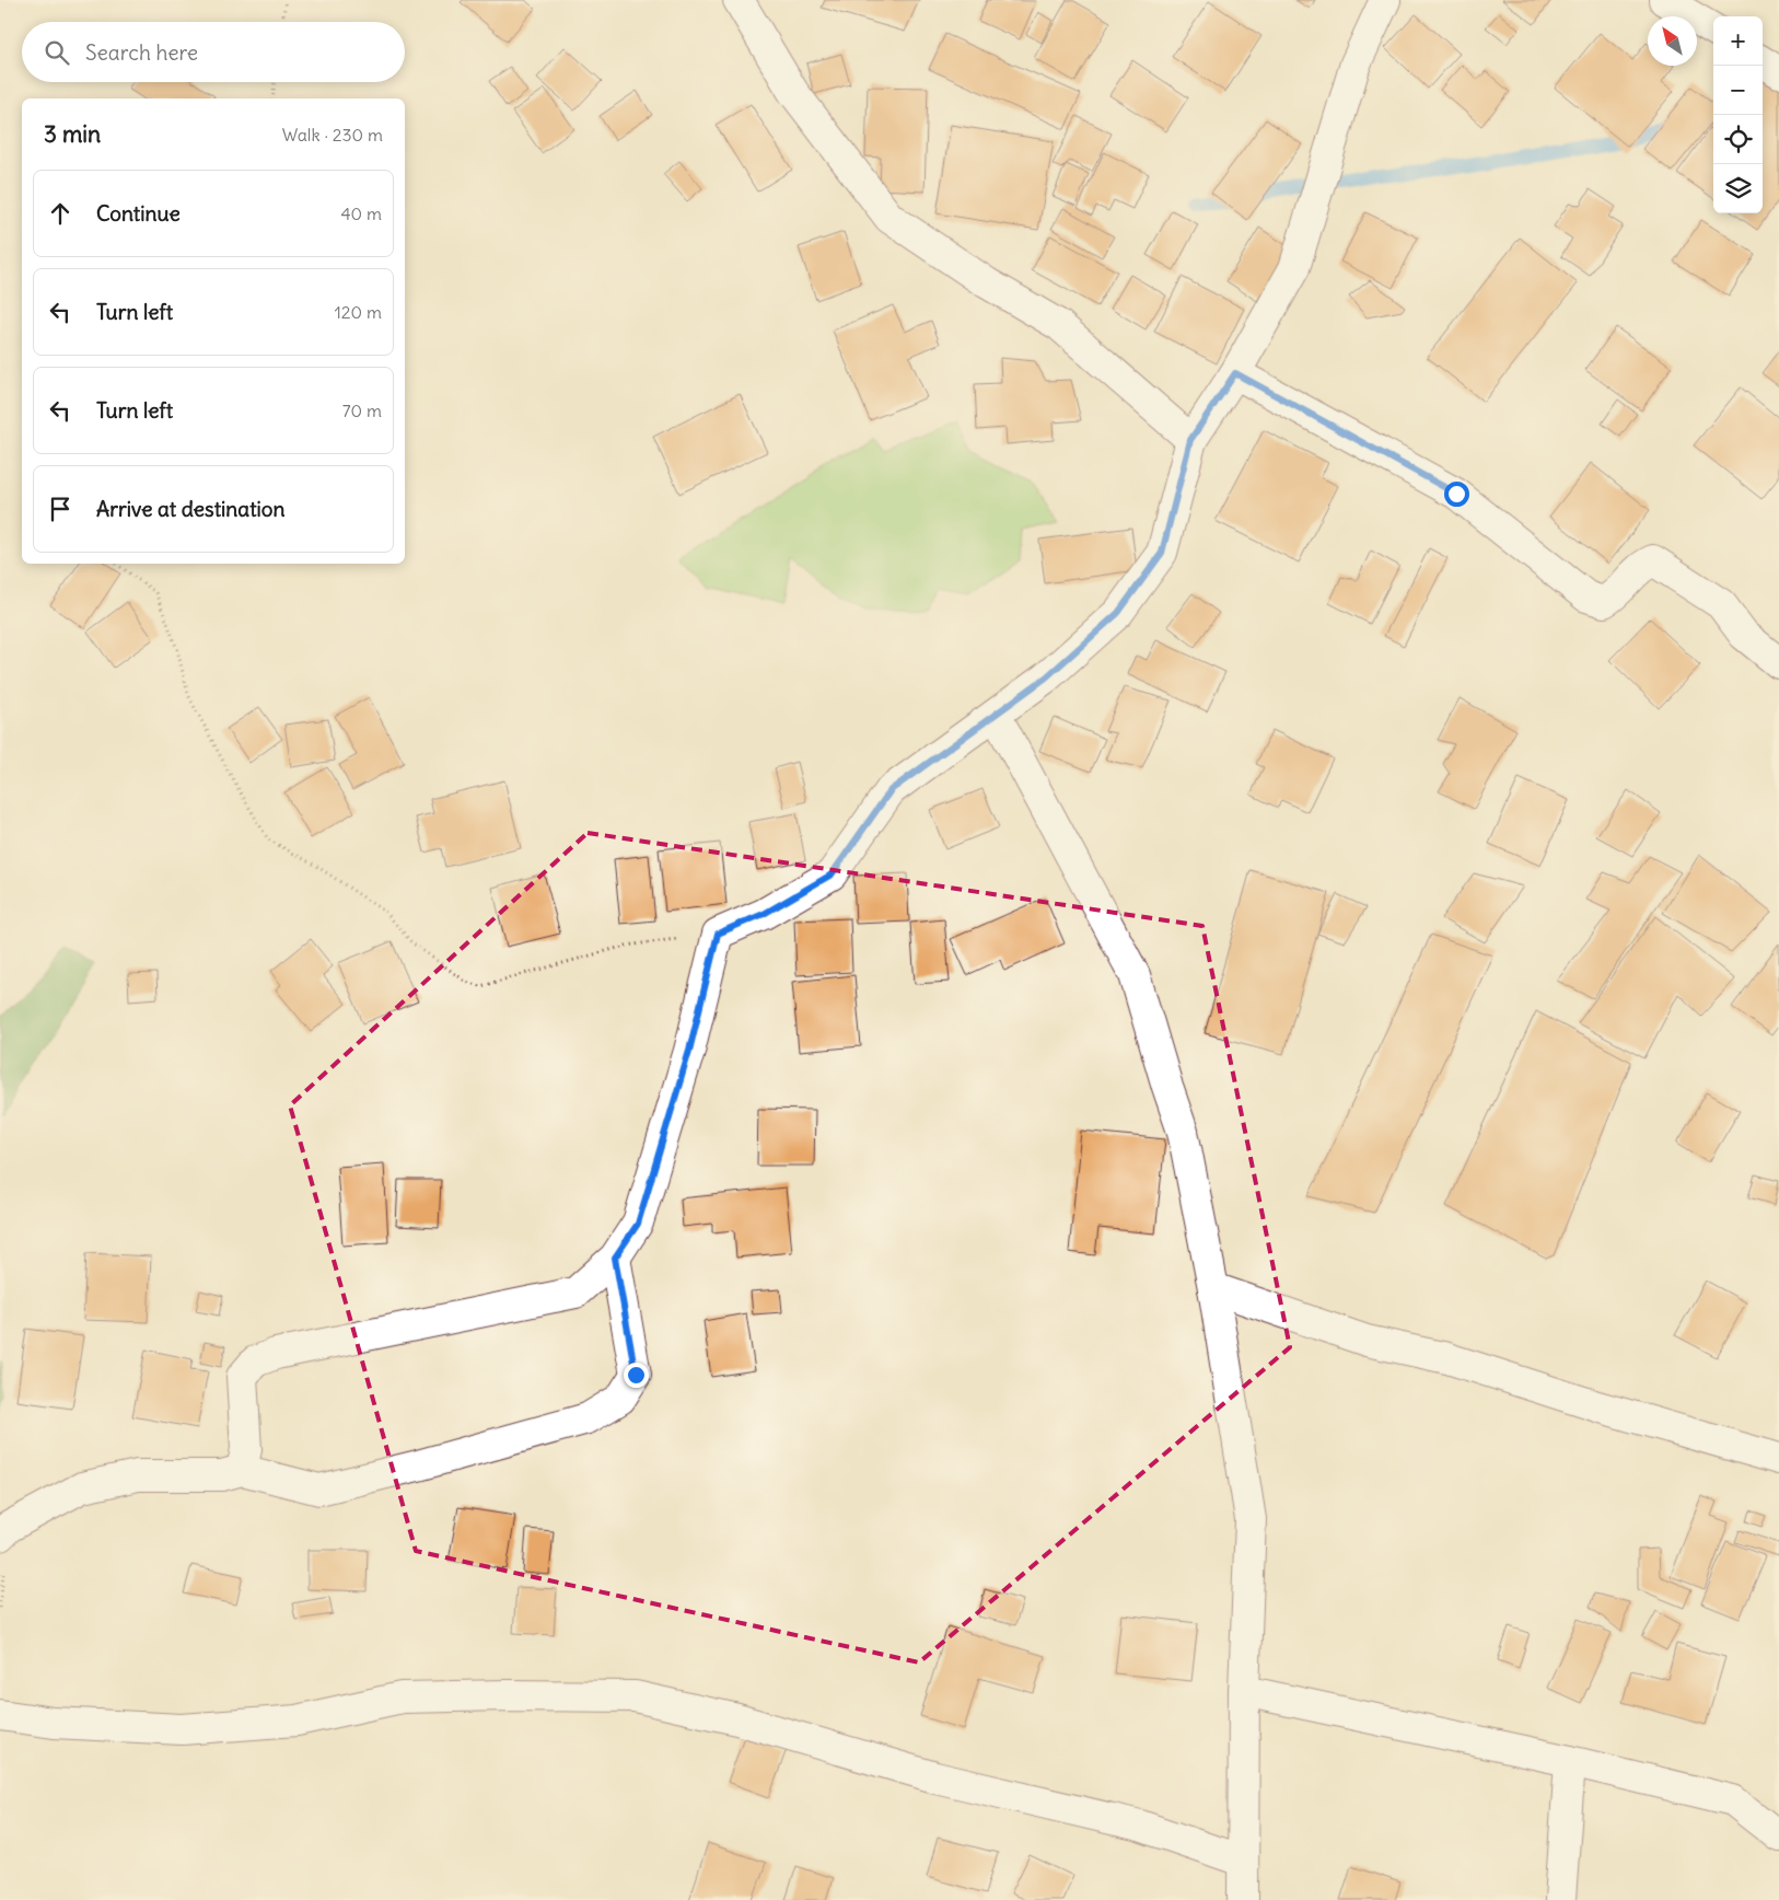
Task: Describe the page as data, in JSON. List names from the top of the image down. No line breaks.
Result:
{"north":"top left","page":{"map_buttons":["+","−"],"search":"Search here","heading":["3 min","Walk · 230 m"],"list":[["Continue","40 m"],["Turn left","120 m"],["Turn left","70 m"],"Arrive at destination"]}}
